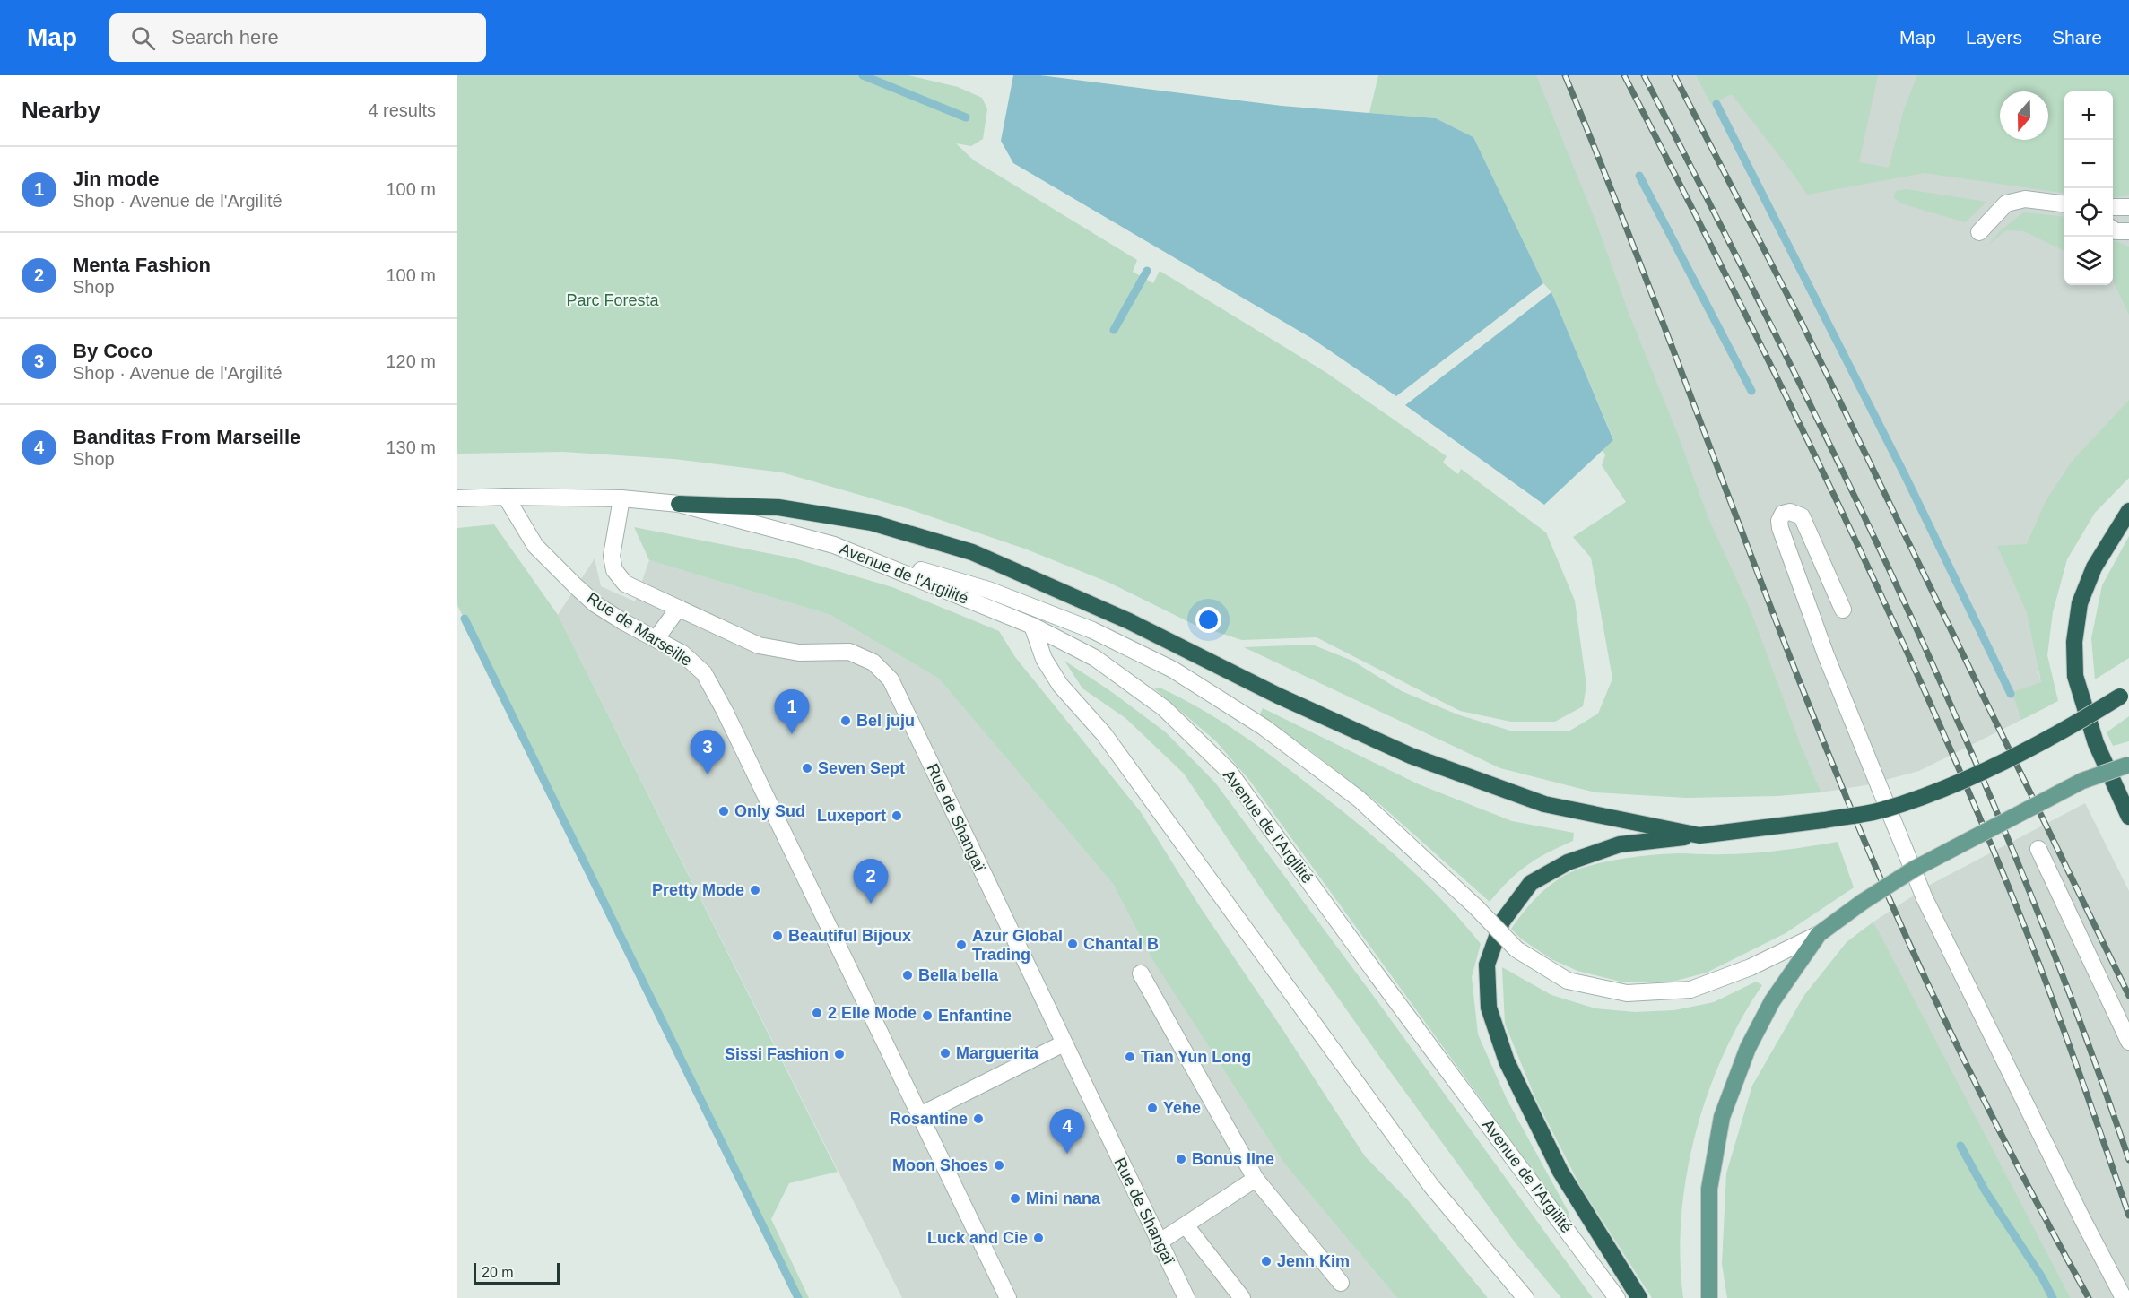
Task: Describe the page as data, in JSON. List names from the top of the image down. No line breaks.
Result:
{"streets":{"street":["Avenue de l'Argilité","Rue de Marseille","Rue de Shangaï"]},"crossings":[["Avenue de l'Argilité","Rue de Marseille"],["Avenue de l'Argilité","Rue de Shangaï"]],"parks":["Parc Foresta"],"places":["Bel juju","Seven Sept","Only Sud","Luxeport","Pretty Mode","Beautiful Bijoux","Chantal B","Azur Global Trading","Bella bella","2 Elle Mode","Enfantine","Marguerita","Sissi Fashion","Tian Yun Long","Yehe","Rosantine","Bonus line","Moon Shoes","Mini nana","Luck and Cie","Jenn Kim"],"scale_bar":"20 m","north":"bottom","page":{"header":"Map","search":"Search here","nav":["Map","Layers","Share"],"heading":["Nearby","4 results"],"map_buttons":["+","−"],"list":[{"mark":"1","name":"Jin mode","note":"Shop · Avenue de l'Argilité","value":"100 m"},{"mark":"2","name":"Menta Fashion","note":"Shop","value":"100 m"},{"mark":"3","name":"By Coco","note":"Shop · Avenue de l'Argilité","value":"120 m"},{"mark":"4","name":"Banditas From Marseille","note":"Shop","value":"130 m"}],"pins":["1","3","2","4"],"scale":"20 m"}}
